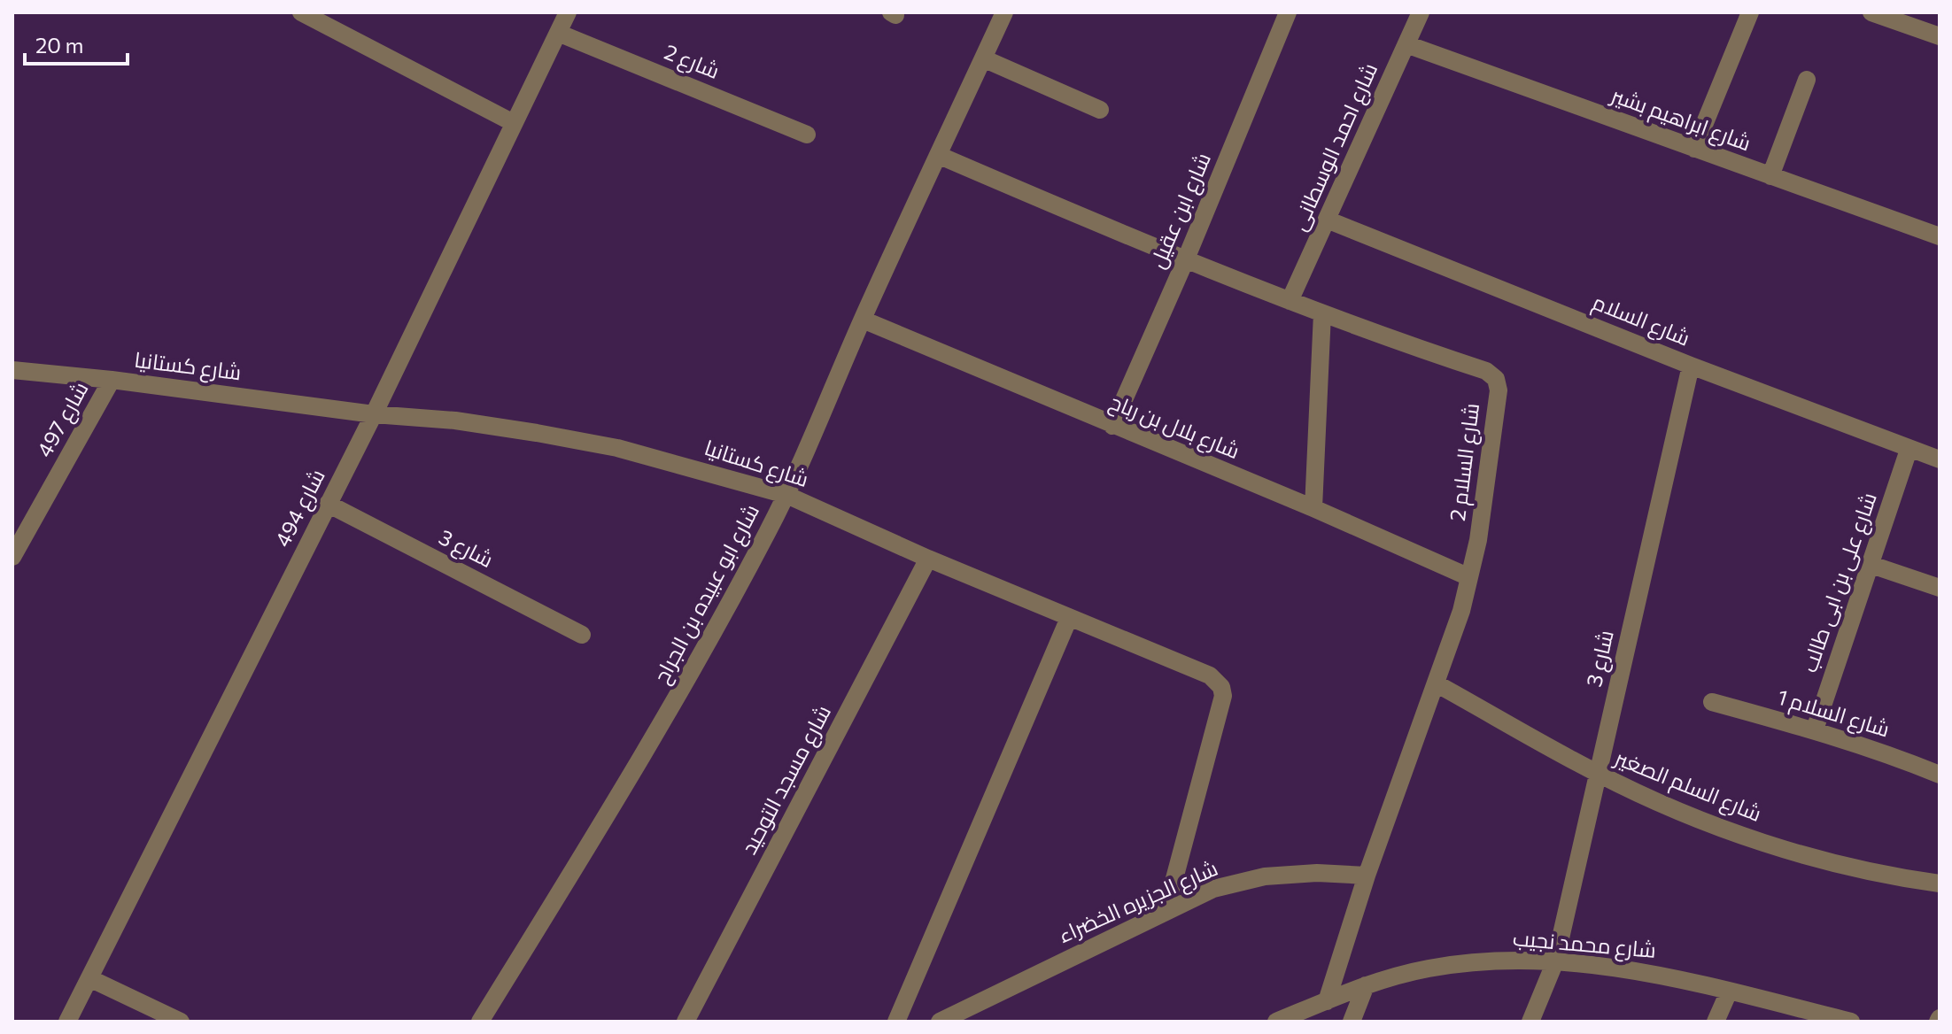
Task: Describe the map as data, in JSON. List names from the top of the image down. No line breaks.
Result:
{"streets":{"street":["شارع 2","شارع ابراهيم بشير","شارع احمد الوسطانى","شارع ابن عقيل","شارع السلام","شارع كستانيا","شارع 497","شارع بلال بن رباح","شارع السلام 2","شارع 494","شارع 3","شارع على بن ابى طالب","شارع ابو عبيده بن الجراح","شارع السلام 1","شارع مسجد التوحيد","شارع السلم الصغير","شارع الجزيره الخضراء","شارع محمد نجيب"]},"crossings":[["شارع 2","شارع 494"],["شارع ابراهيم بشير","شارع احمد الوسطانى"],["شارع احمد الوسطانى","شارع السلام"],["شارع احمد الوسطانى","شارع السلام 2"],["شارع ابن عقيل","شارع بلال بن رباح"],["شارع ابن عقيل","شارع السلام 2"],["شارع السلام","شارع 3"],["شارع السلام","شارع على بن ابى طالب"],["شارع كستانيا","شارع 497"],["شارع كستانيا","شارع 494"],["شارع كستانيا","شارع ابو عبيده بن الجراح"],["شارع كستانيا","شارع مسجد التوحيد"],["شارع كستانيا","شارع الجزيره الخضراء"],["شارع بلال بن رباح","شارع السلام 2"],["شارع بلال بن رباح","شارع ابو عبيده بن الجراح"],["شارع السلام 2","شارع ابو عبيده بن الجراح"],["شارع السلام 2","شارع السلم الصغير"],["شارع السلام 2","شارع الجزيره الخضراء"],["شارع السلام 2","شارع محمد نجيب"],["شارع 494","شارع 3"],["شارع 3","شارع السلم الصغير"],["شارع 3","شارع محمد نجيب"],["شارع على بن ابى طالب","شارع السلام 1"]],"scale_bar":"20 m"}
